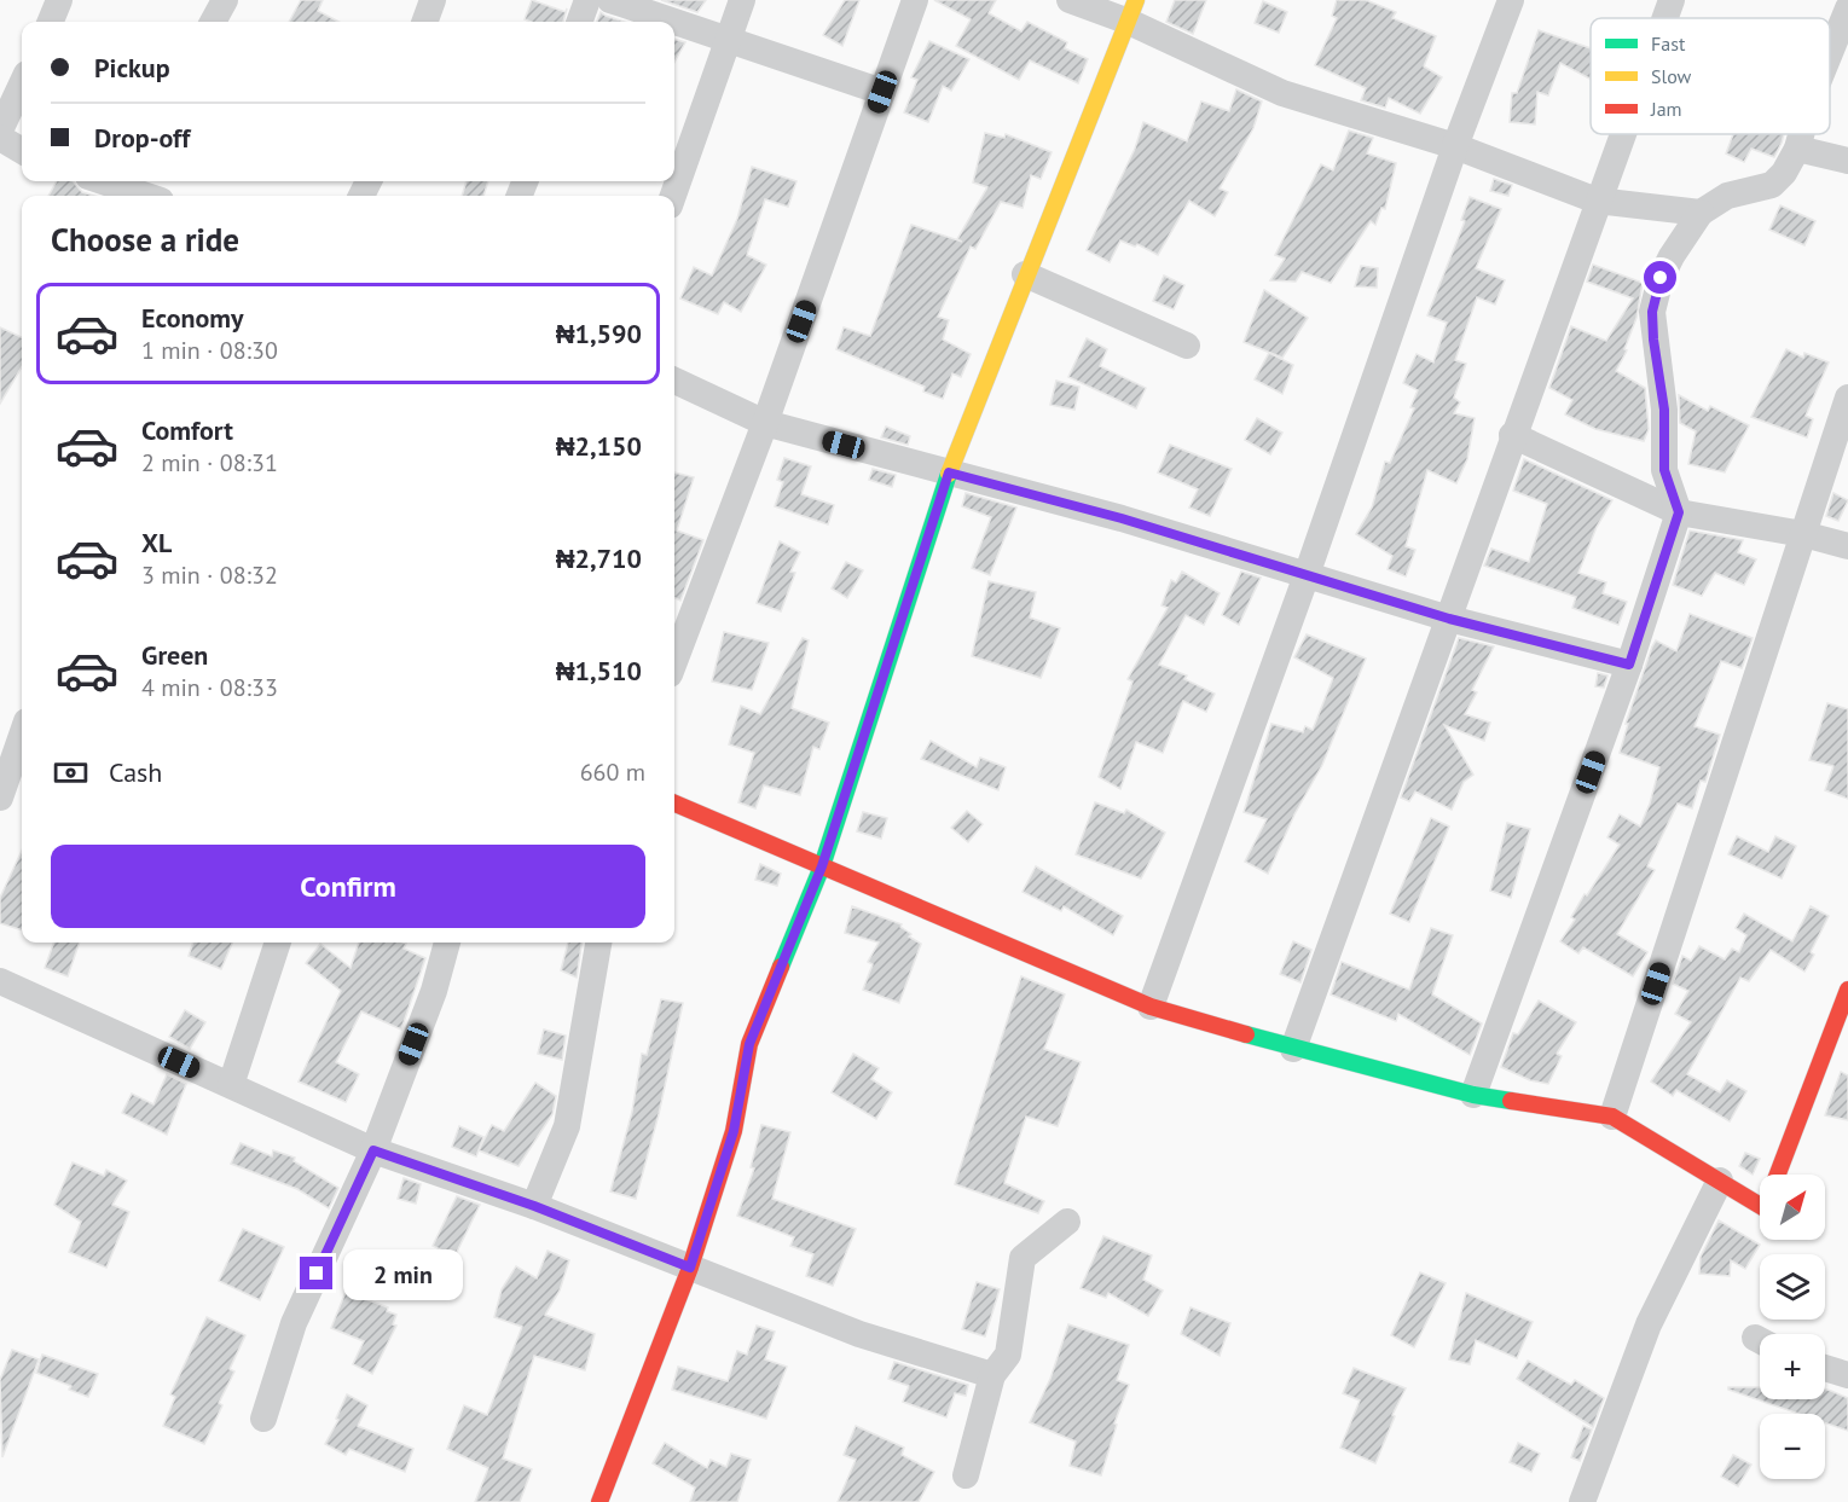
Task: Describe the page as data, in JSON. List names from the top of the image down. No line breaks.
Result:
{"legend":["Fast","Slow","Jam"],"north":"top right","page":{"banner":["Pickup","Drop-off"],"heading":"Choose a ride","list":[{"name":"Economy","note":"1 min · 08:30","value":"₦1,590"},{"name":"Comfort","note":"2 min · 08:31","value":"₦2,150"},{"name":"XL","note":"3 min · 08:32","value":"₦2,710"},{"name":"Green","note":"4 min · 08:33","value":"₦1,510"}],"pay":["Cash","660 m"],"buttons":"Confirm","map_buttons":["+","−"],"bubble":"2 min"}}
